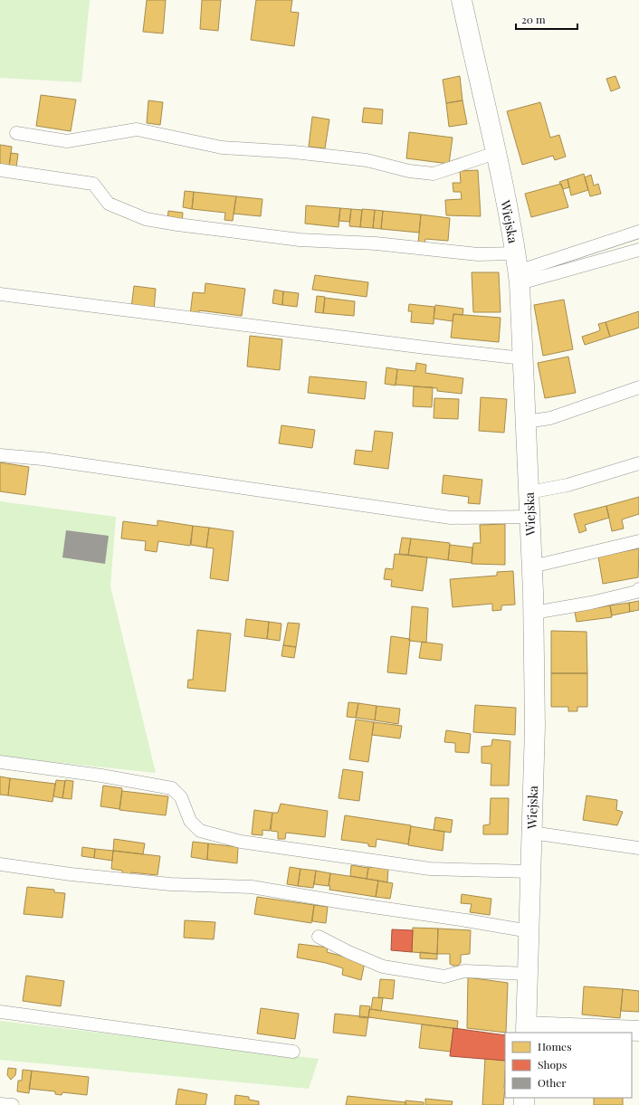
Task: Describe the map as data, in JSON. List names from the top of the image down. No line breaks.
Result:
{"streets":{"street":["Wiejska"]},"legend":["Homes","Shops","Other"],"scale_bar":"20 m"}
